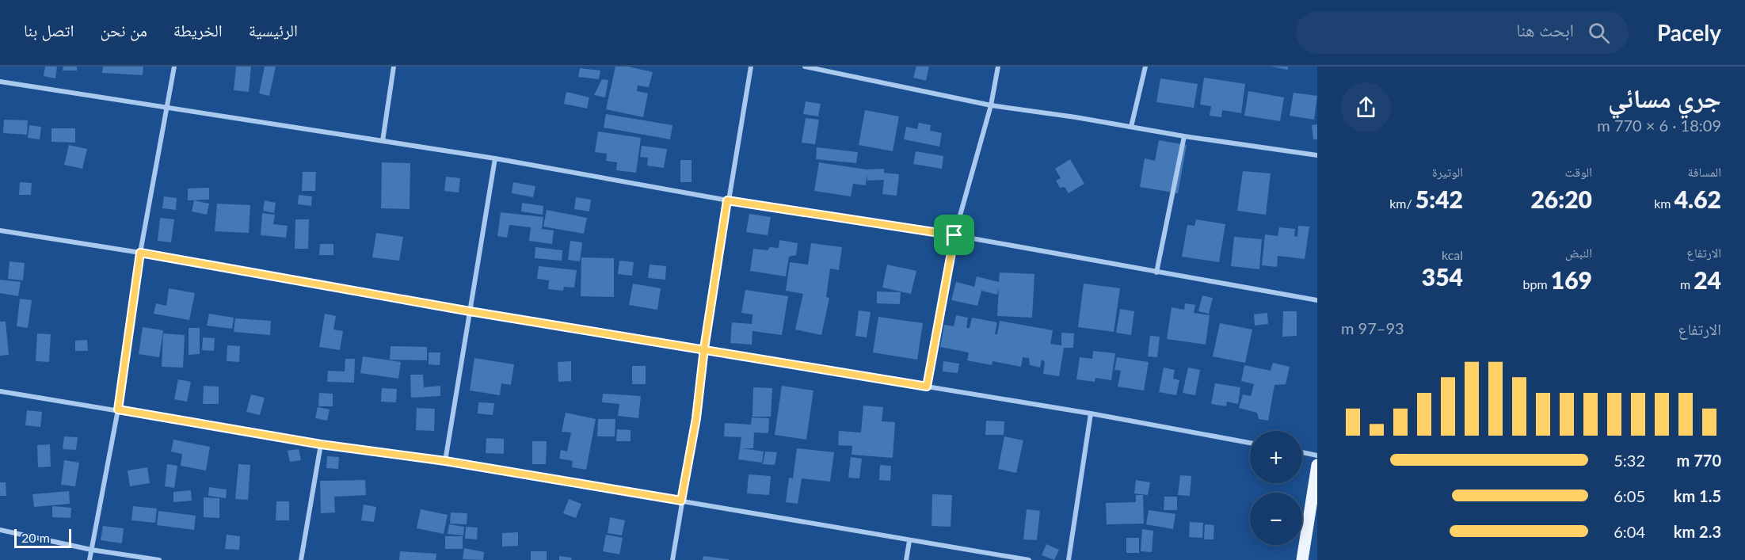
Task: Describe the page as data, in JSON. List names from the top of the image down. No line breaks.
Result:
{"scale_bar":"20 m","page":{"header":"Pacely","search":"ابحث هنا","nav":["الرئيسية","الخريطة","من نحن","اتصل بنا"],"heading":["جري مسائي","18:09 · 6 × 770 m"],"stats":[["المسافة","4.62 km"],["الوقت","26:20"],["الوتيرة","5:42 /km"],["الارتفاع","24 m"],["النبض","169 bpm"],["kcal","354"]],"chart":["الارتفاع","93–97 m"],"map_buttons":["+","−"],"list":[{"name":"770 m","note":"5:32"},{"name":"1.5 km","note":"6:05"},{"name":"2.3 km","note":"6:04"}],"scale":"20 m"}}
